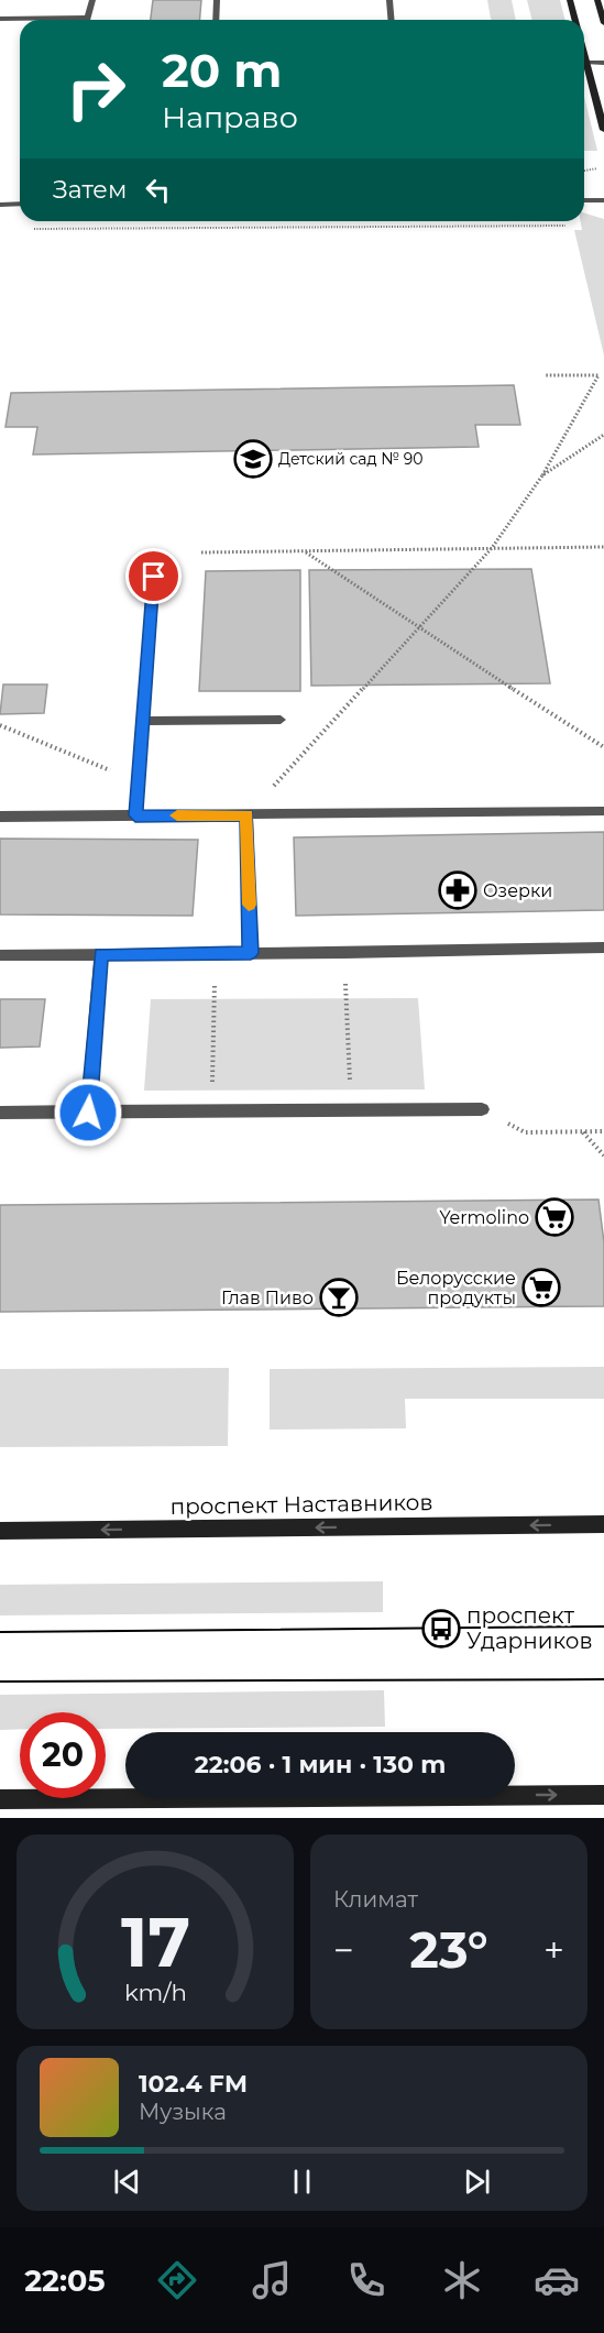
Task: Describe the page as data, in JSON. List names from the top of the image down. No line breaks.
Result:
{"streets":{"main road":["проспект Наставников"]},"one_way":["проспект Наставников"],"places":{"school or university":["Детский сад № 90"],"pharmacy":["Озерки"],"supermarket":["Yermolino","Белорусские продукты"],"bar":["Глав Пиво"],"bus stop":["проспект Ударников"]},"page":{"turn":["20 m","Направо"],"then":"Затем","limit":"20","trip":"22:06 · 1 мин · 130 m","tile":"Климат","heat":["−","23°","+"],"song":["102.4 FM","Музыка"],"tabs":"22:05","gauge":["17","km/h"]}}
